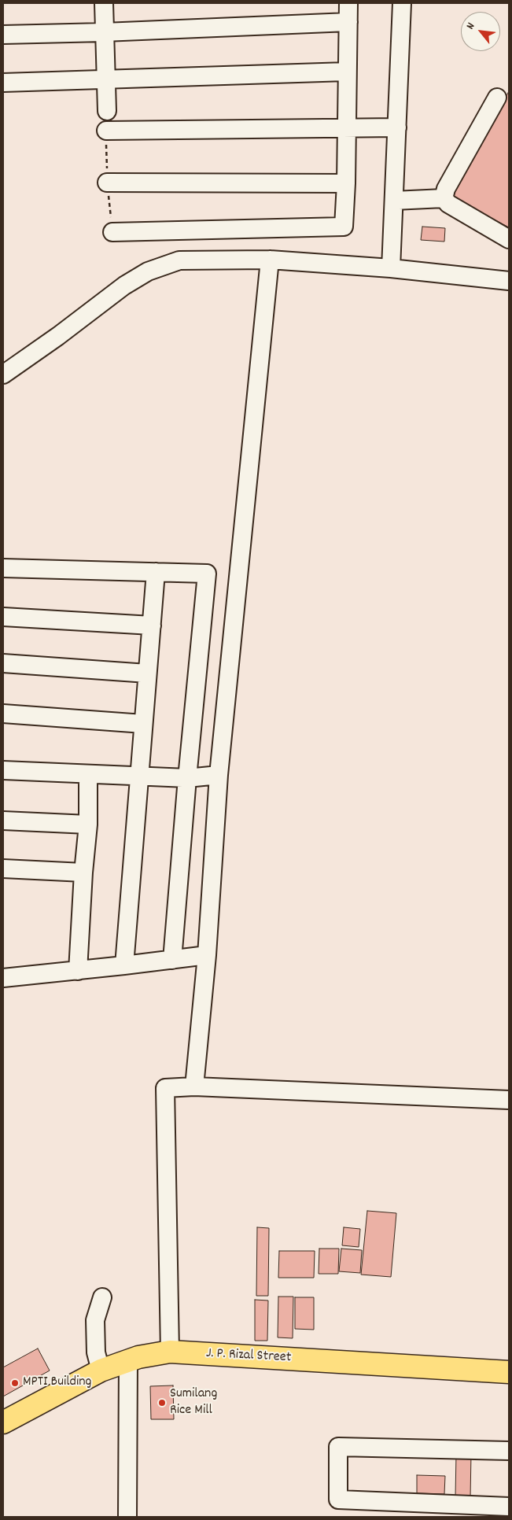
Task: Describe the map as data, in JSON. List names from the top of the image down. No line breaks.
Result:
{"streets":{"main road":["J. P. Rizal Street"]},"places":["MPTI Building","Sumilang Rice Mill"],"north":"top left"}
